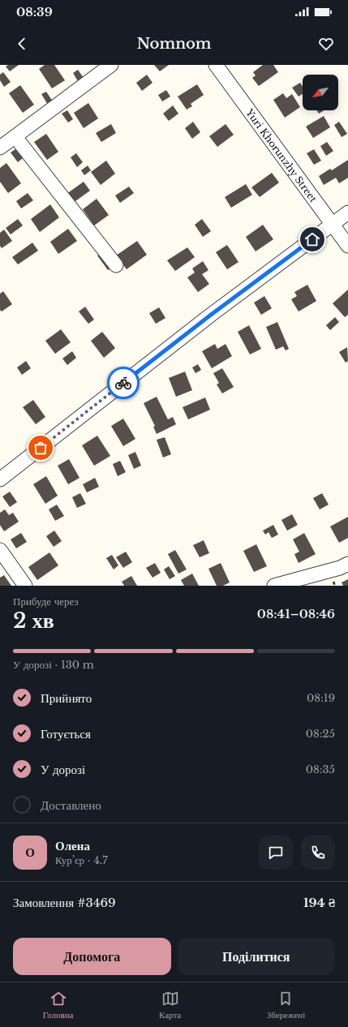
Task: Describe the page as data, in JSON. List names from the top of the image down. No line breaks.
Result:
{"streets":{"street":["Yuri Khorunzhy Street"]},"north":"bottom left","page":{"status":"08:39","header":"Nomnom","heading":["2 хв","Прибуде через","08:41–08:46"],"panel":["Олена","Кур’єр · 4.7","Замовлення #3469","194 ₴"],"bar":"У дорозі · 130 m","list":[["Прийнято","08:19"],["Готується","08:25"],["У дорозі","08:35"],"Доставлено"],"round":"О","buttons":["Допомога","Поділитися"],"tabs":["Головна","Карта","Збережені"]}}
